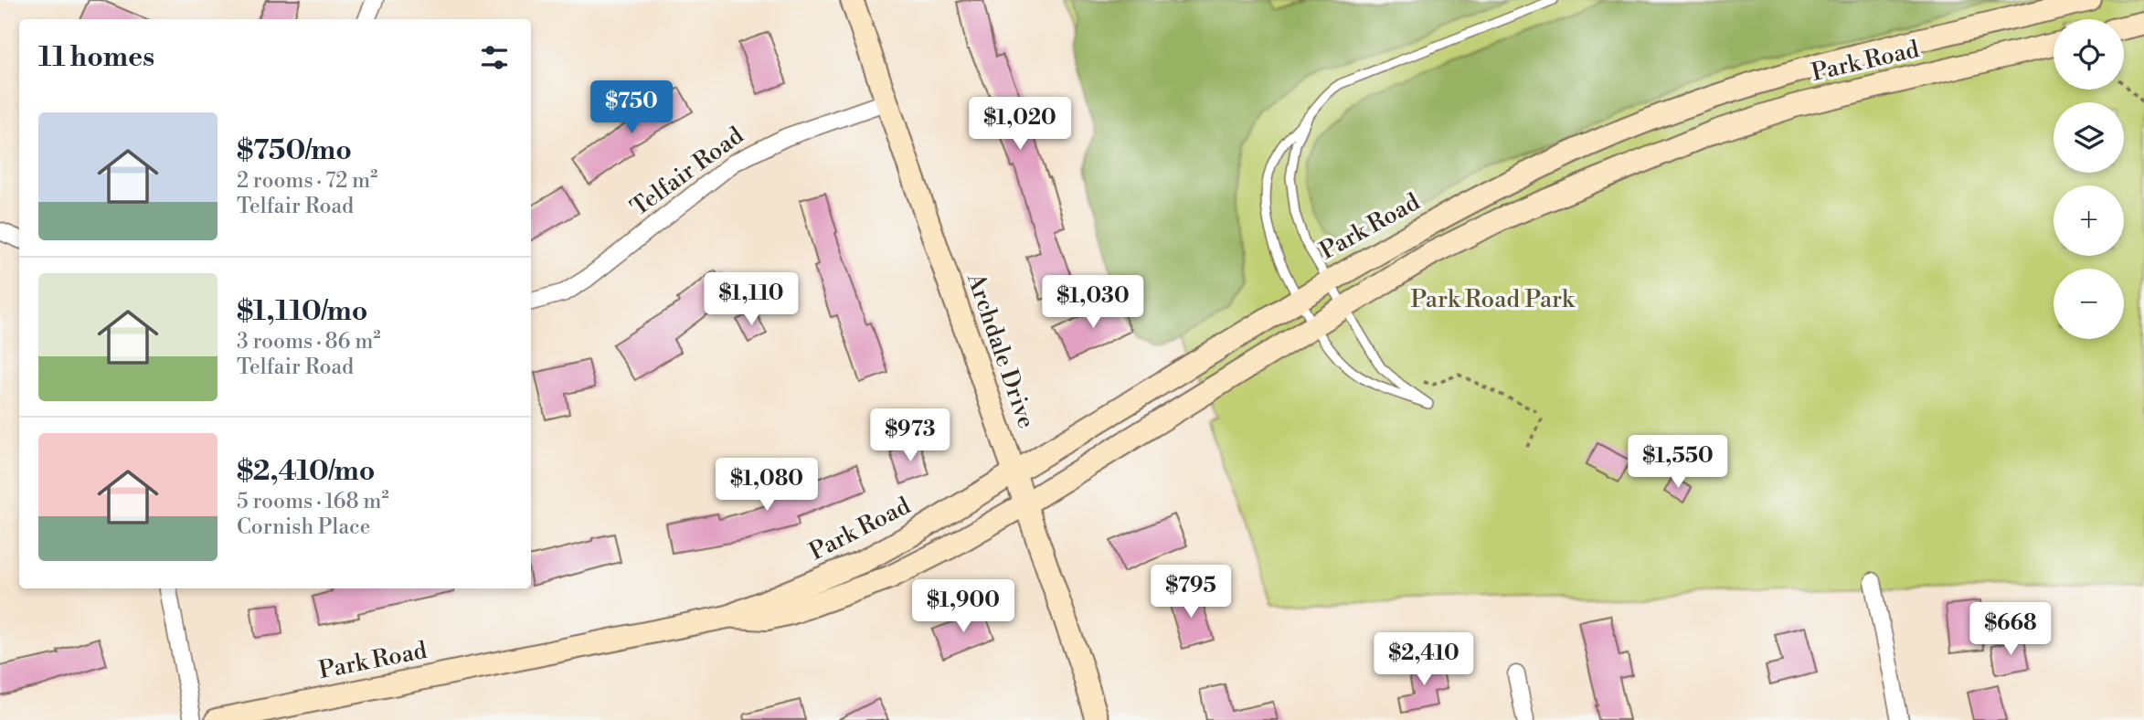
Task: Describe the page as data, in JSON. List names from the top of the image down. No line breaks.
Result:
{"streets":{"main road":["Park Road","Archdale Drive"],"street":["Telfair Road"]},"crossings":[["Park Road","Archdale Drive"],["Telfair Road","Archdale Drive"]],"parks":["Park Road Park"],"page":{"map_buttons":["+","−"],"heading":"11 homes","price":["$750","$1,020","$1,110","$1,030","$973","$1,550","$1,080","$795","$1,900","$668","$2,410"],"list":[{"name":"$750/mo","note":"2 rooms · 72 m² · Telfair Road"},{"name":"$1,110/mo","note":"3 rooms · 86 m² · Telfair Road"},{"name":"$2,410/mo","note":"5 rooms · 168 m² · Cornish Place"}]}}
